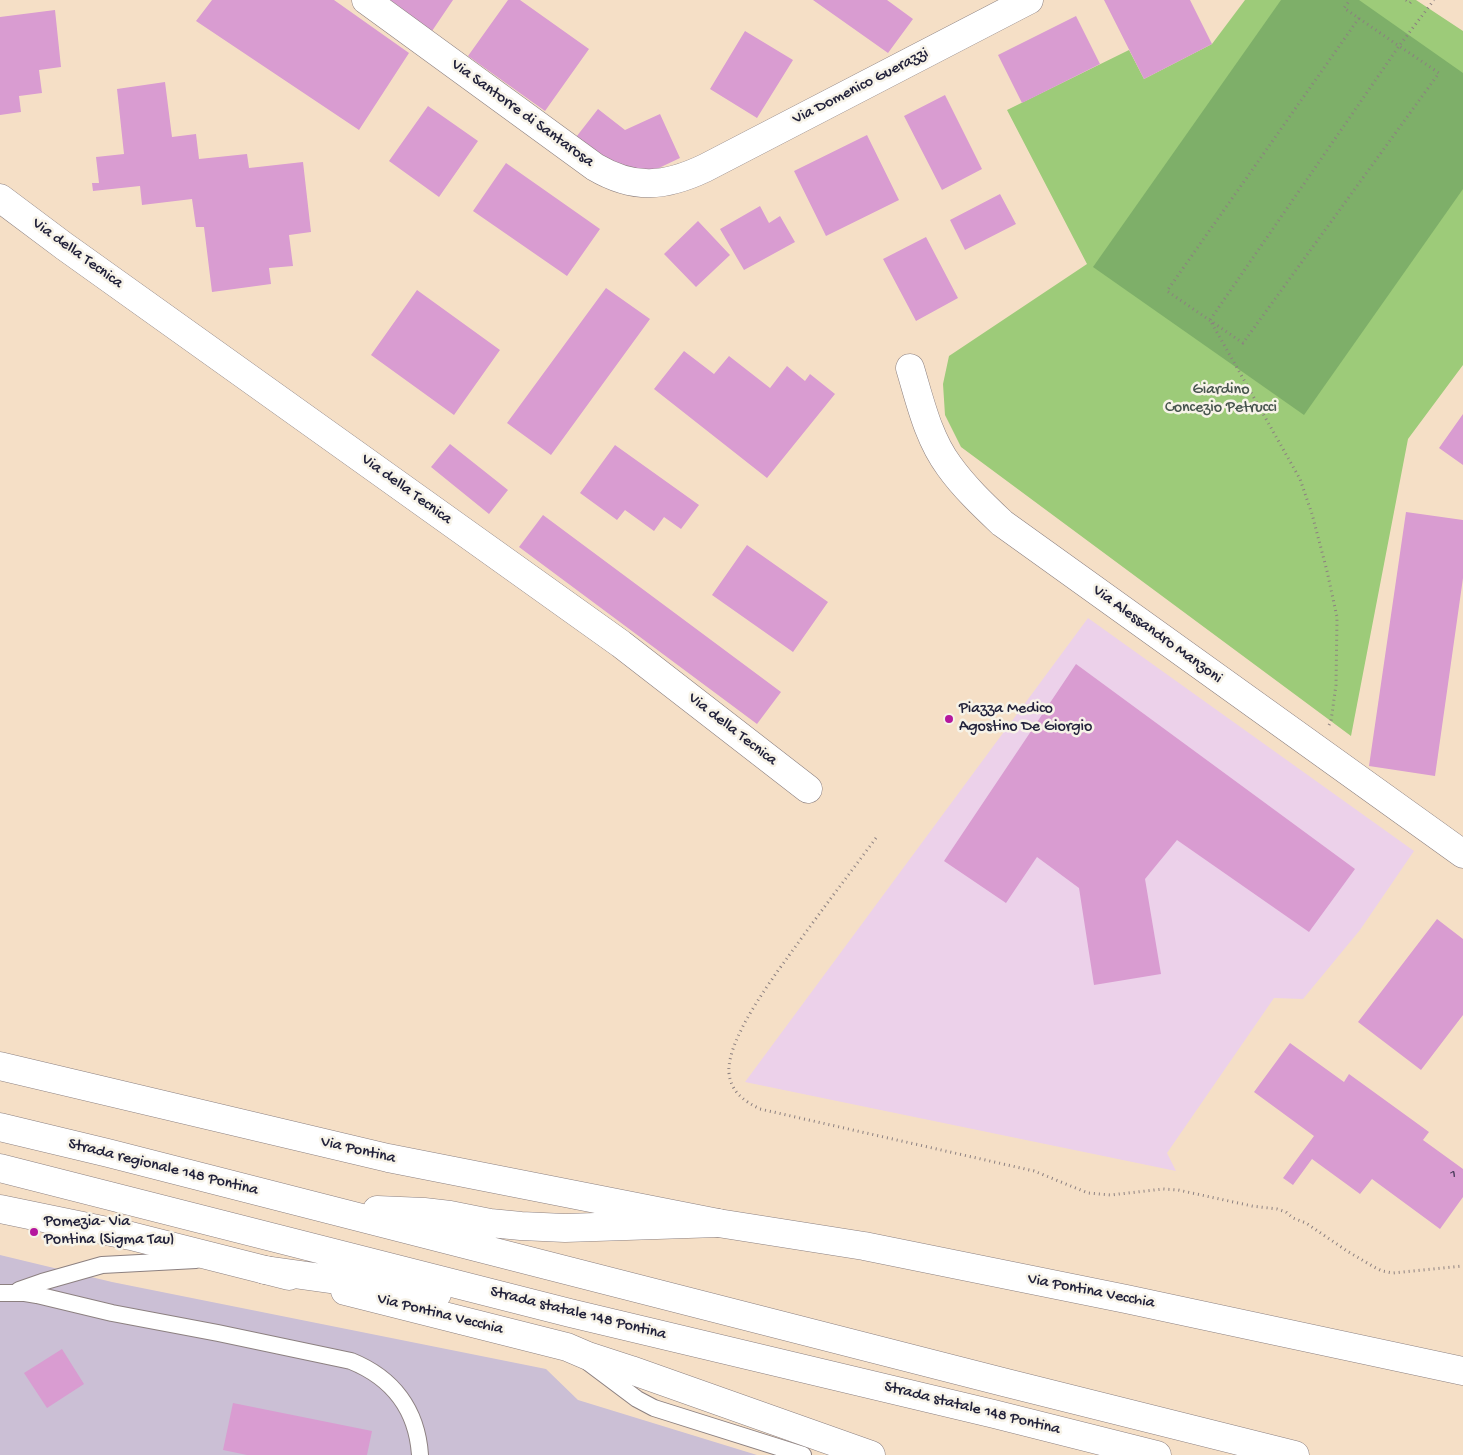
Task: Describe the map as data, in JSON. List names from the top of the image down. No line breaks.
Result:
{"streets":{"main road":["Via Domenico Guerazzi","Via Santorre di Santarosa","Via della Tecnica","Via Alessandro Manzoni","Via Pontina","Strada regionale 148 Pontina","Via Pontina Vecchia","Strada statale 148 Pontina"]},"crossings":[["Via Domenico Guerazzi","Via Santorre di Santarosa"],["Via Pontina","Via Pontina Vecchia"],["Strada regionale 148 Pontina","Strada statale 148 Pontina"]],"parks":["Giardino Concezio Petrucci"],"places":["Piazza Medico Agostino De Giorgio","Pomezia- Via Pontina (Sigma Tau)"],"house_numbers":["1"]}
